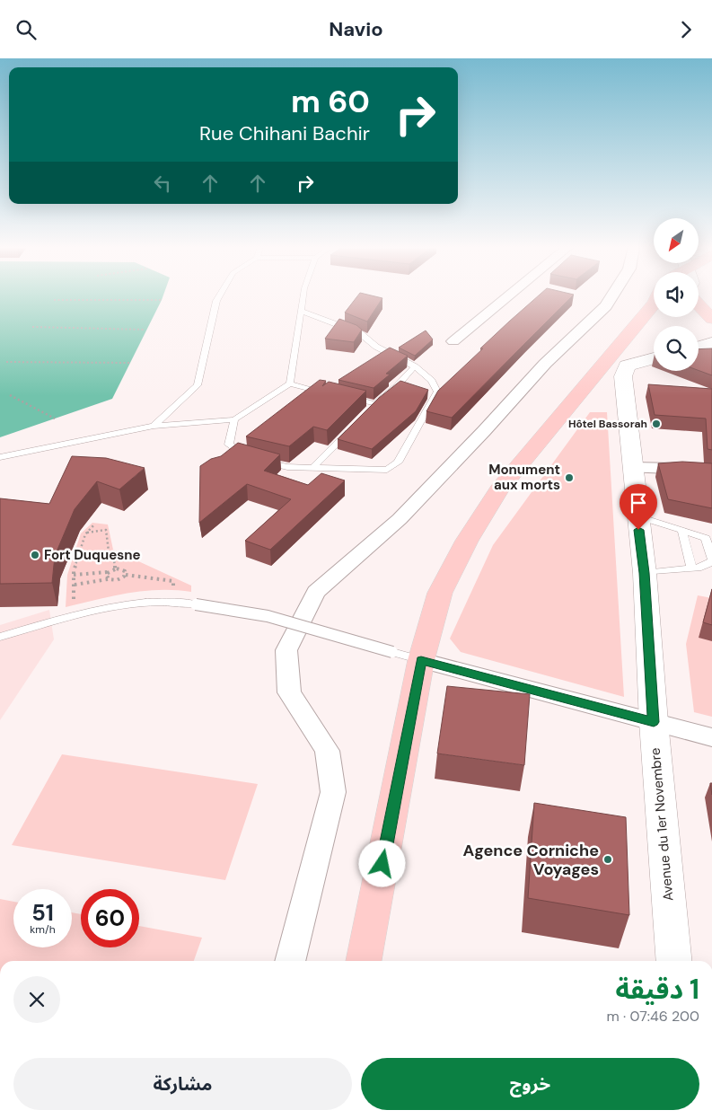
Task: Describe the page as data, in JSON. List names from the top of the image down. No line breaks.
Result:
{"streets":{"main road":["Avenue du 1er Novembre"]},"places":["Hôtel Bassorah","Monument aux morts","Fort Duquesne","Agence Corniche Voyages"],"north":"bottom left","page":{"header":"Navio","turn":["60 m","Rue Chihani Bachir"],"speed":"51 km/h","limit":"60","heading":["1 دقيقة","200 m · 07:46"],"buttons":["خروج","مشاركة"]}}
